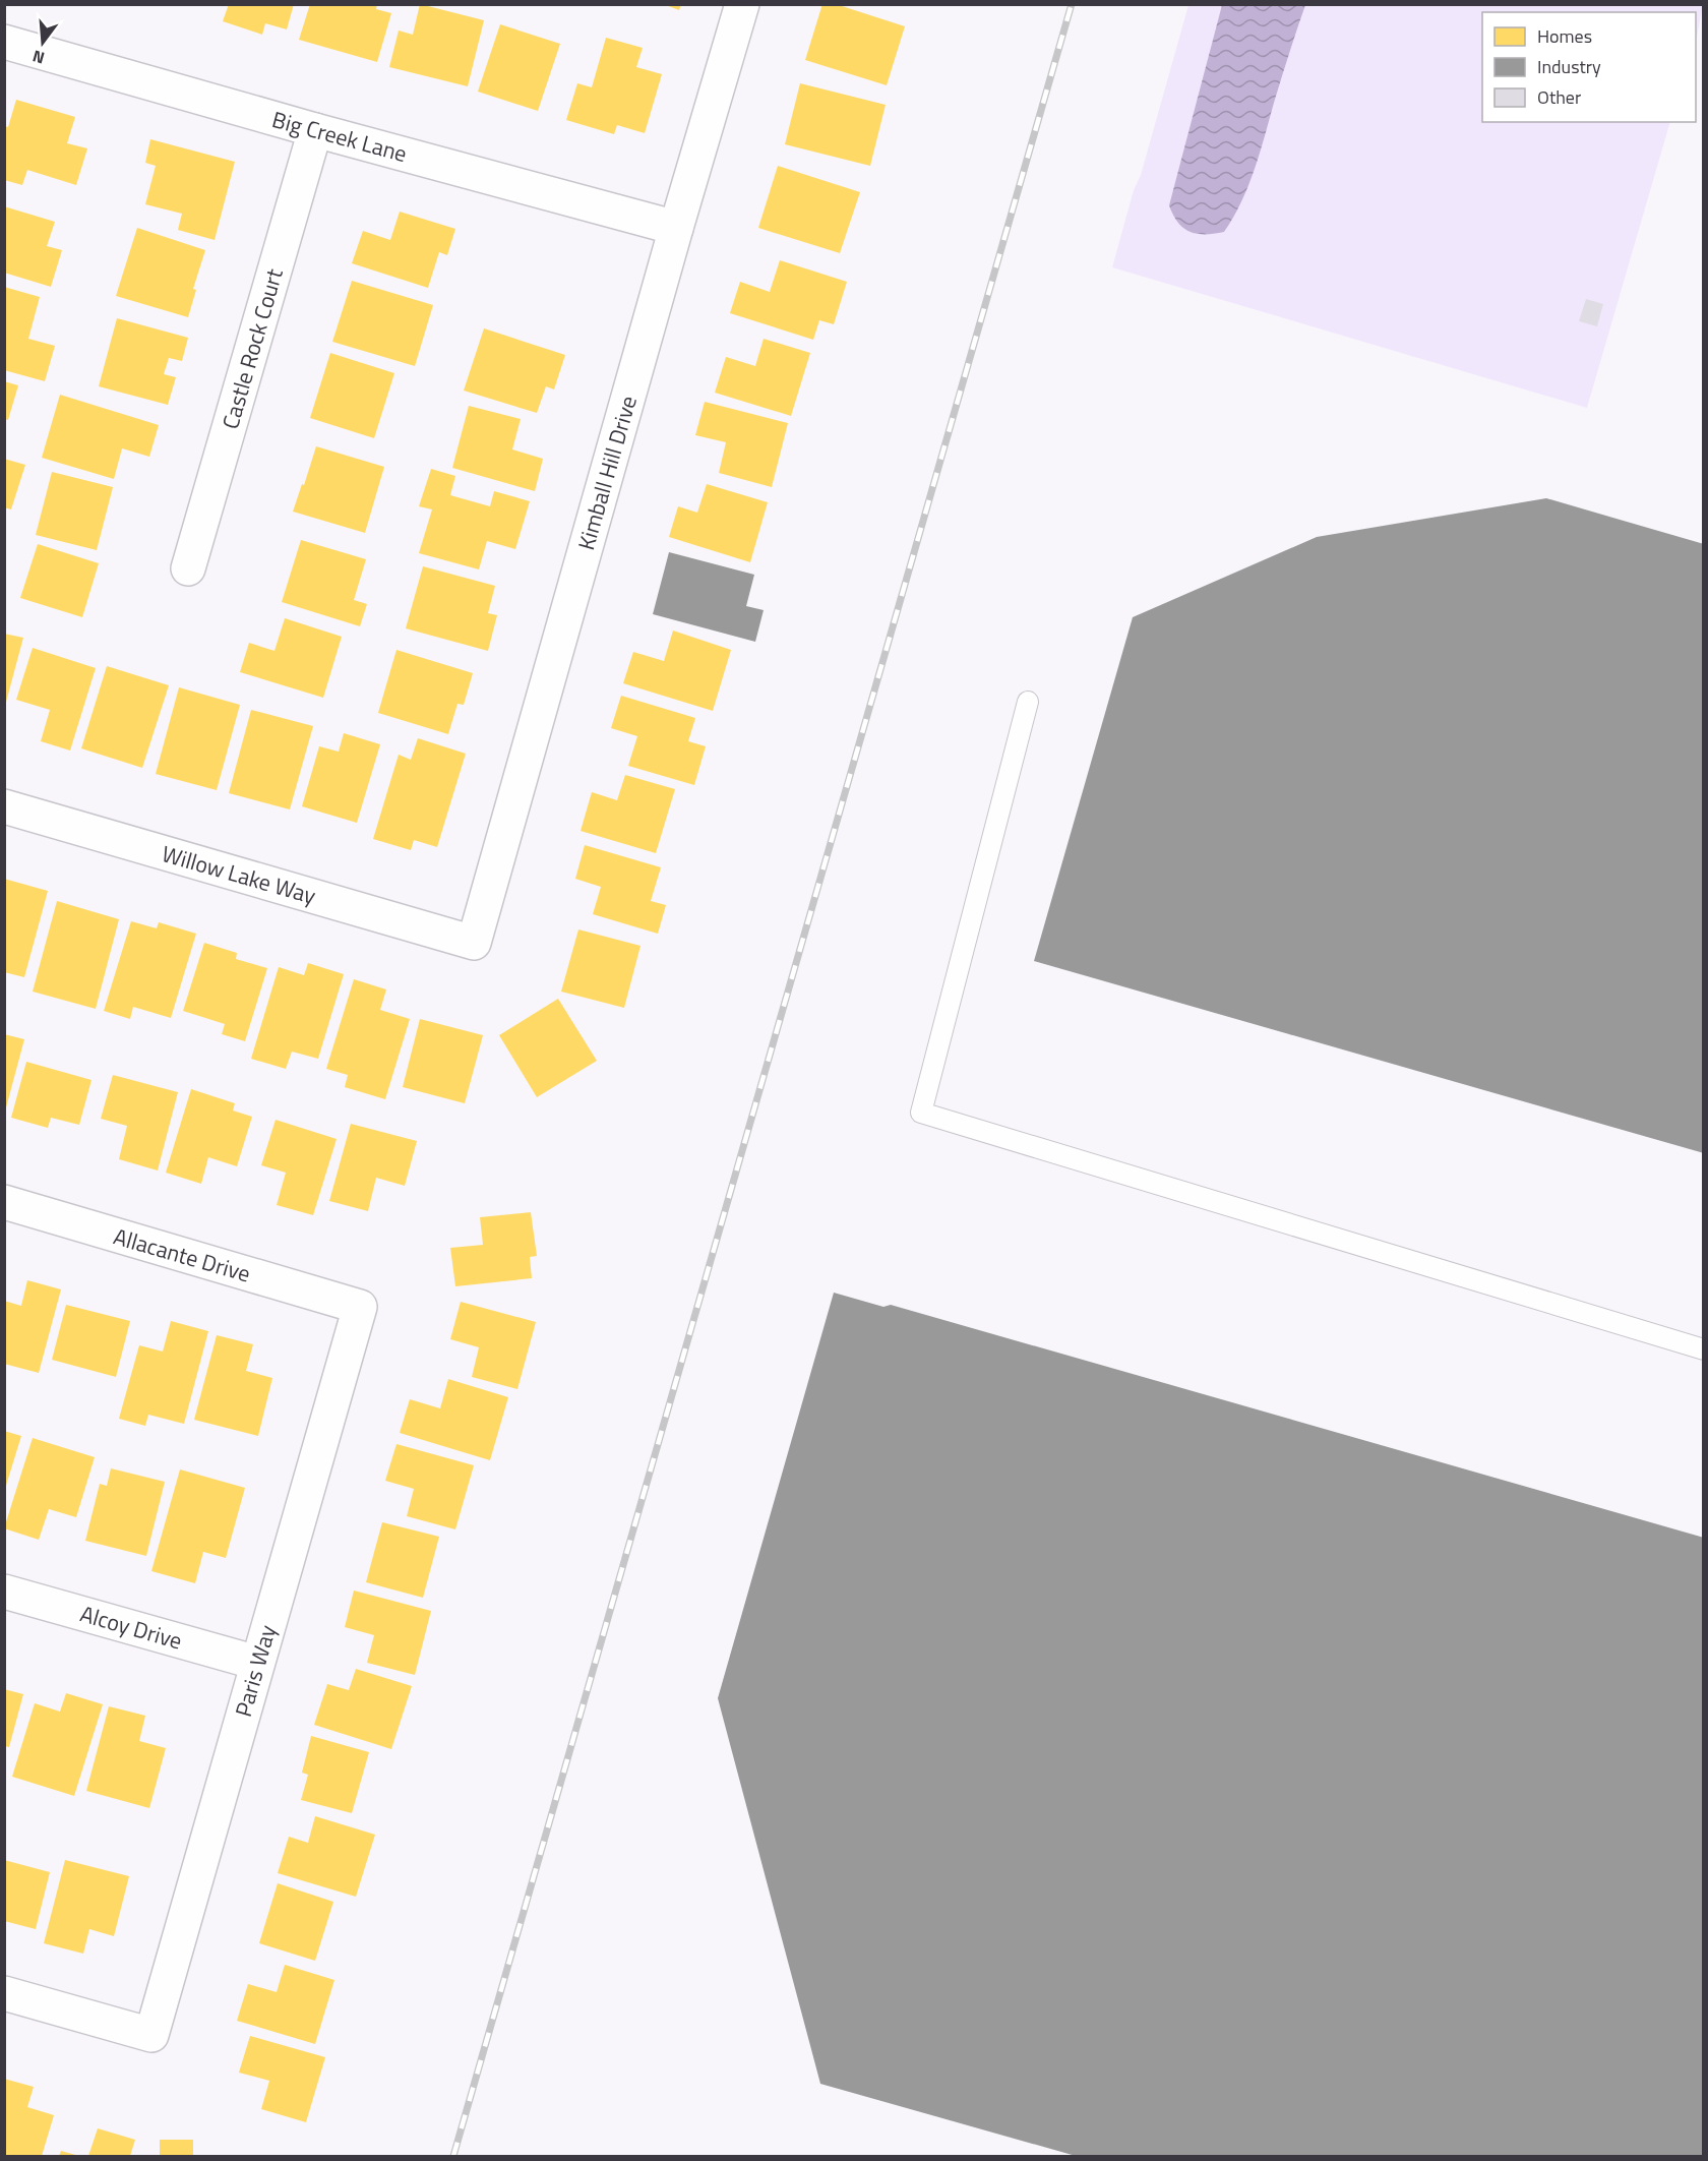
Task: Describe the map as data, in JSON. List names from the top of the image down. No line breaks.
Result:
{"streets":{"street":["Big Creek Lane","Castle Rock Court","Kimball Hill Drive","Willow Lake Way","Allacante Drive","Alcoy Drive","Paris Way"]},"crossings":[["Big Creek Lane","Castle Rock Court"],["Big Creek Lane","Kimball Hill Drive"],["Kimball Hill Drive","Willow Lake Way"],["Allacante Drive","Paris Way"],["Alcoy Drive","Paris Way"]],"legend":["Homes","Industry","Other"],"north":"bottom"}
